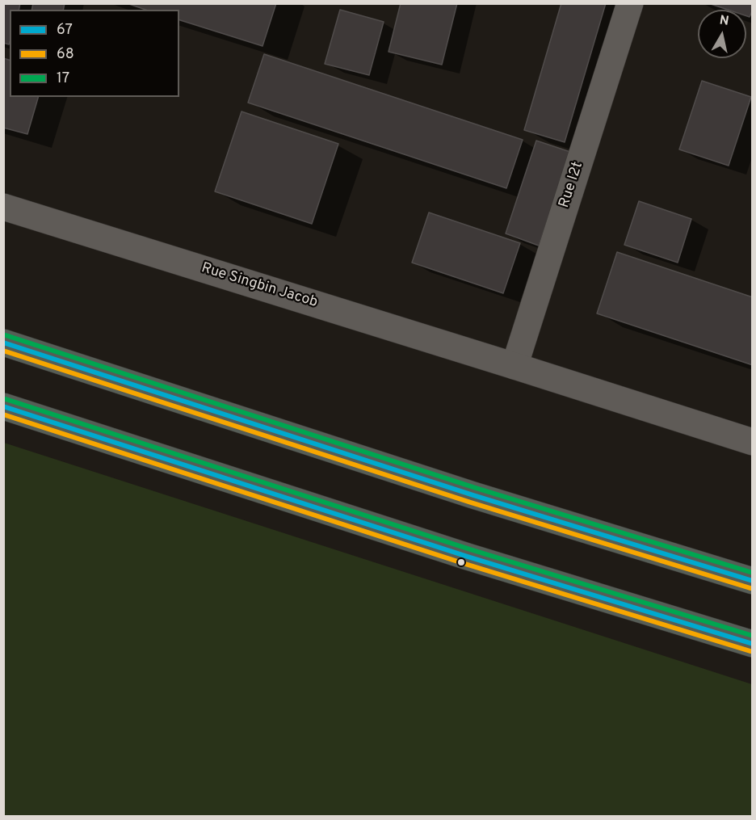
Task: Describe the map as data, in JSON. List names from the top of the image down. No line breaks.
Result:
{"streets":{"street":["Rue I2t","Rue Singbin Jacob"]},"crossings":[["Rue I2t","Rue Singbin Jacob"]],"lines":["transit line 17","transit line 67","transit line 68"],"legend":["67","68","17"],"north":"top"}
